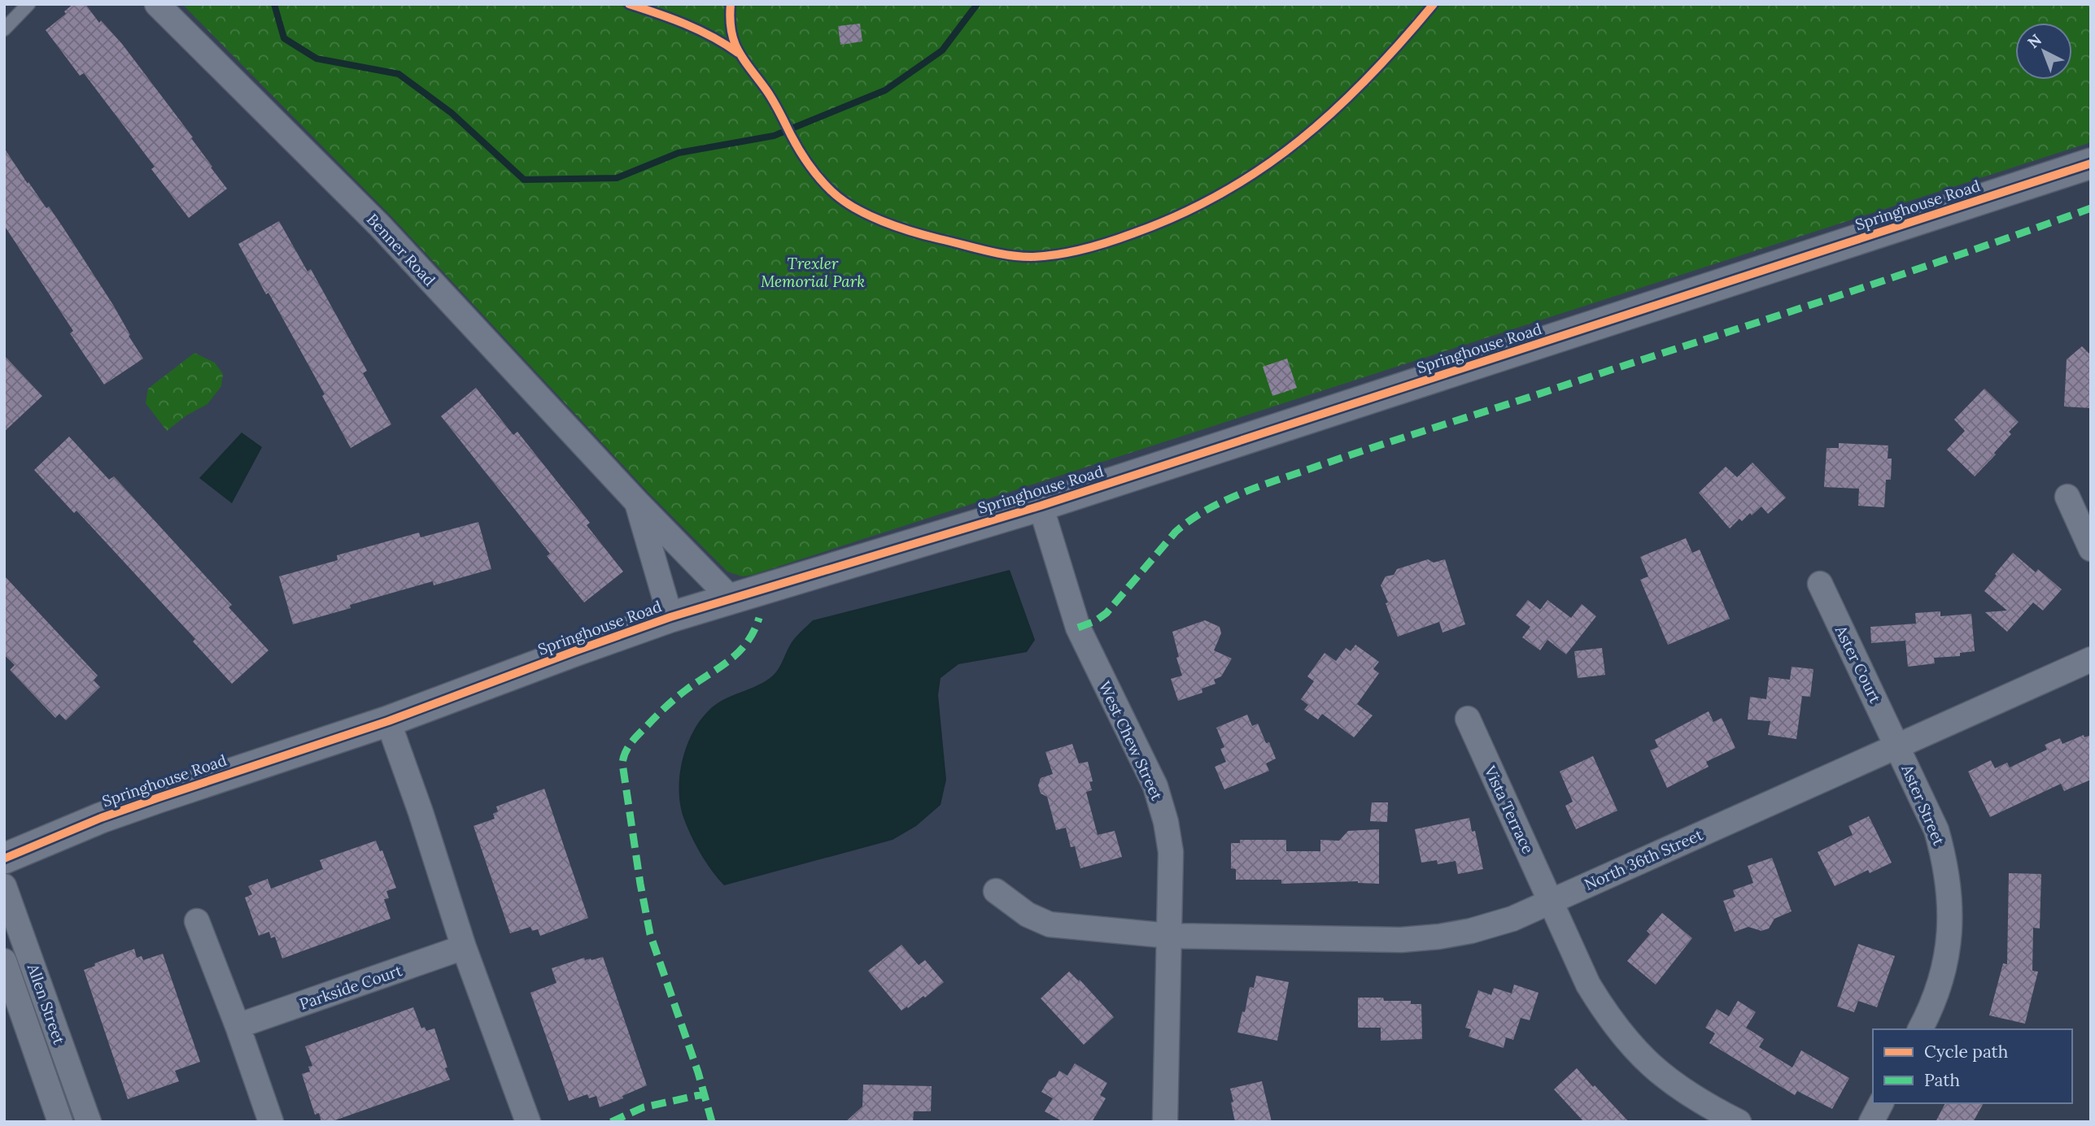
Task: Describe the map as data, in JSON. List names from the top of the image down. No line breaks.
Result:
{"streets":{"street":["Springhouse Road","Benner Road","Aster Court","West Chew Street","Aster Street","Vista Terrace","North 36th Street","Parkside Court","Allen Street"]},"crossings":[["Springhouse Road","Benner Road"],["Springhouse Road","West Chew Street"],["Aster Court","Aster Street"],["Aster Court","North 36th Street"],["West Chew Street","North 36th Street"],["Aster Street","North 36th Street"],["Vista Terrace","North 36th Street"]],"parks":["Trexler Memorial Park"],"legend":["Cycle path","Path"],"north":"top left"}
